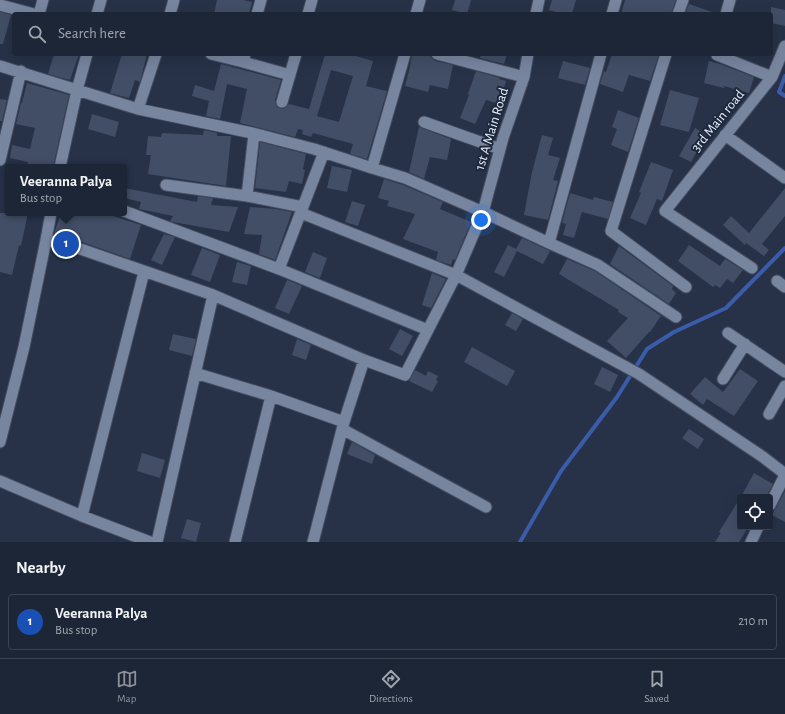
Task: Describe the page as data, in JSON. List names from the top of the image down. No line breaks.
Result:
{"streets":{"street":["3rd Main road","1st A Main Road"]},"page":{"search":"Search here","popup":["Veeranna Palya","Bus stop"],"pins":"1","heading":"Nearby","list":[{"mark":"1","name":"Veeranna Palya","note":"Bus stop","value":"210 m"}],"nav":["Map","Directions","Saved"]}}
